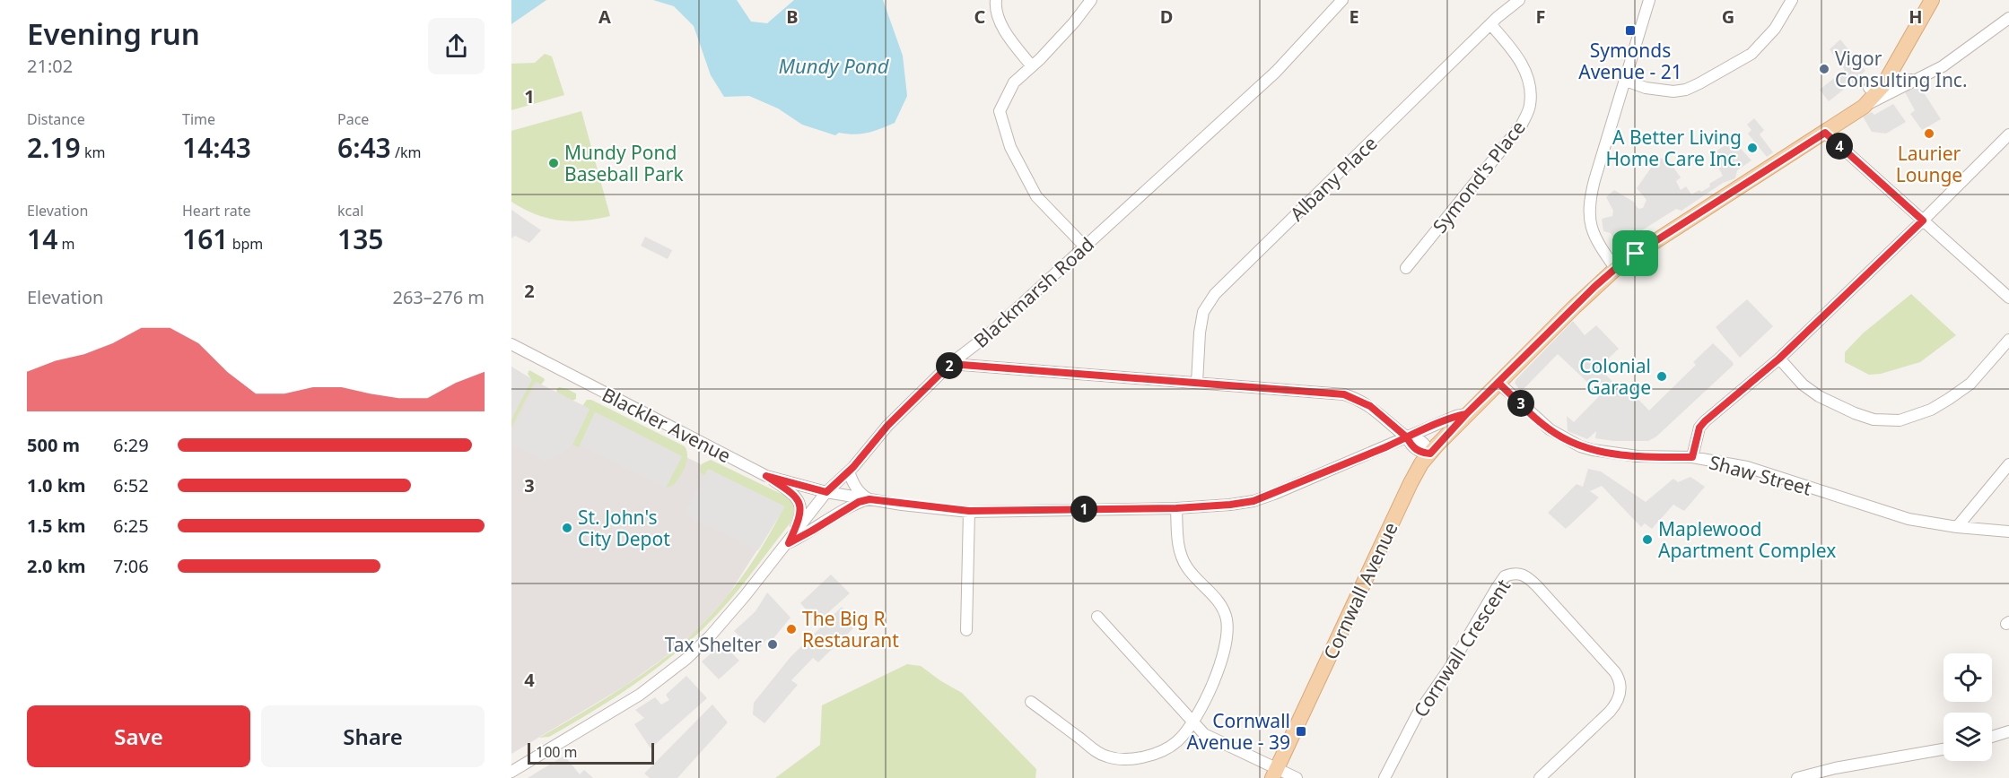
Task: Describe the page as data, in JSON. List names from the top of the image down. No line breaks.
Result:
{"streets":{"main road":["Cornwall Avenue"],"street":["Symond's Place","Albany Place","Blackmarsh Road","Blackler Avenue","Shaw Street","Cornwall Crescent"]},"crossings":[["Symond's Place","Albany Place"],["Blackmarsh Road","Blackler Avenue"],["Blackler Avenue","Cornwall Avenue"],["Shaw Street","Cornwall Avenue"]],"water":["Mundy Pond"],"places":{"transit":["Symonds Avenue - 21","Cornwall Avenue - 39"],"other":["Vigor Consulting Inc.","Laurier Lounge","A Better Living Home Care Inc.","Mundy Pond Baseball Park","Colonial Garage","St. John's City Depot","Maplewood Apartment Complex","The Big R Restaurant","Tax Shelter"]},"scale_bar":"100 m","page":{"heading":["Evening run","21:02"],"stats":[["Distance","2.19 km"],["Time","14:43"],["Pace","6:43 /km"],["Elevation","14 m"],["Heart rate","161 bpm"],["kcal","135"]],"pins":["4","2","3","1"],"chart":["Elevation","263–276 m"],"list":[{"name":"500 m","note":"6:29"},{"name":"1.0 km","note":"6:52"},{"name":"1.5 km","note":"6:25"},{"name":"2.0 km","note":"7:06"}],"buttons":["Save","Share"],"scale":"100 m"},"grid":{"columns":["A","B","C","D","E","F","G","H"],"rows":["1","2","3","4"]}}
